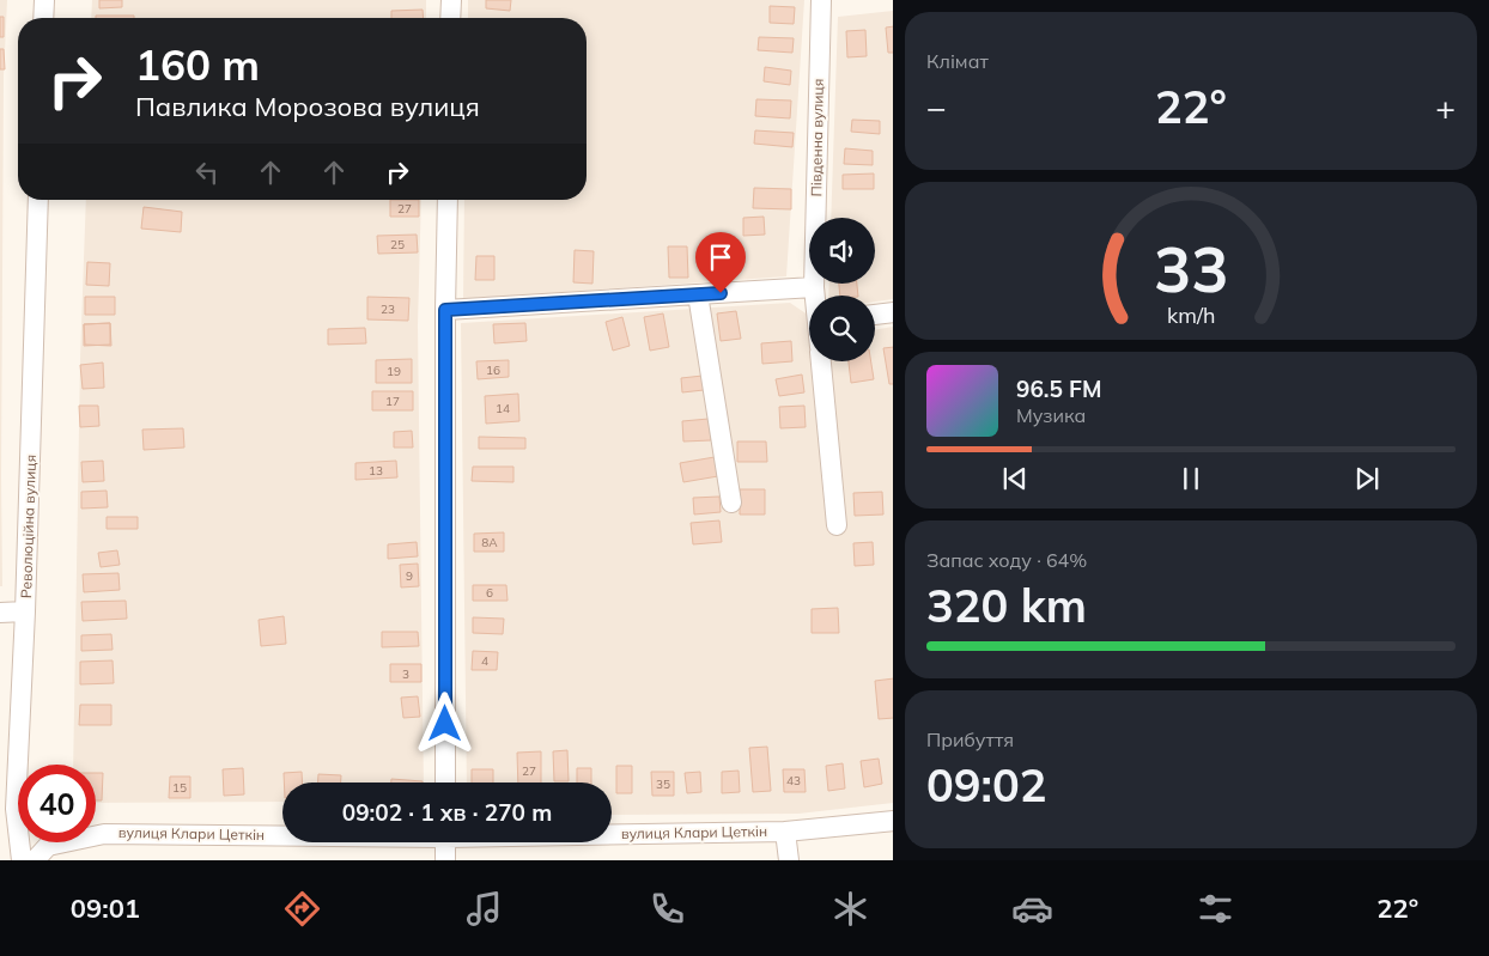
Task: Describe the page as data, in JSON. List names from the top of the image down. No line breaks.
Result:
{"streets":{"street":["Південна вулиця","Революційна вулиця","вулиця Клари Цеткін"]},"house_numbers":["27","25","23","16","19","17","14","13","8А","9","6","4","3","27","43","35","15"],"page":{"tile":["Клімат",["Запас ходу · 64%","320 km"],["Прибуття","09:02"]],"turn":["160 m","Павлика Морозова вулиця"],"heat":["−","22°","+"],"song":["96.5 FM","Музика"],"limit":"40","trip":"09:02 · 1 хв · 270 m","tabs":["09:01","22°"],"gauge":["33","km/h"]}}
